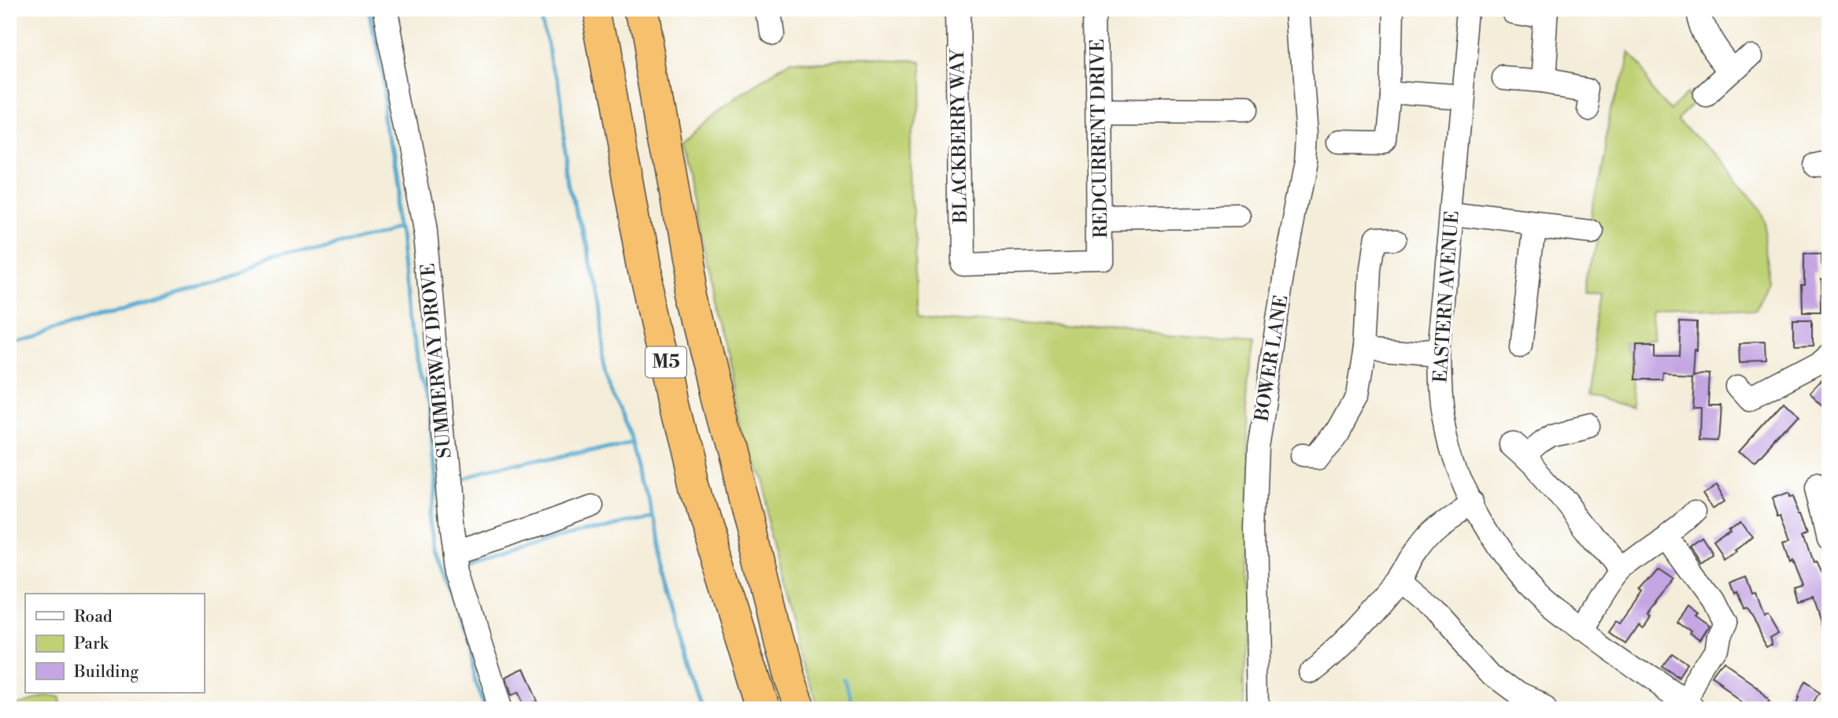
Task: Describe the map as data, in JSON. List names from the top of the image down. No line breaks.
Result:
{"streets":{"highway":["M5"],"street":["BLACKBERRY WAY","REDCURRENT DRIVE","EASTERN AVENUE","BOWER LANE","SUMMERWAY DROVE"]},"crossings":[["BLACKBERRY WAY","REDCURRENT DRIVE"]],"legend":["Road","Park","Building"]}
